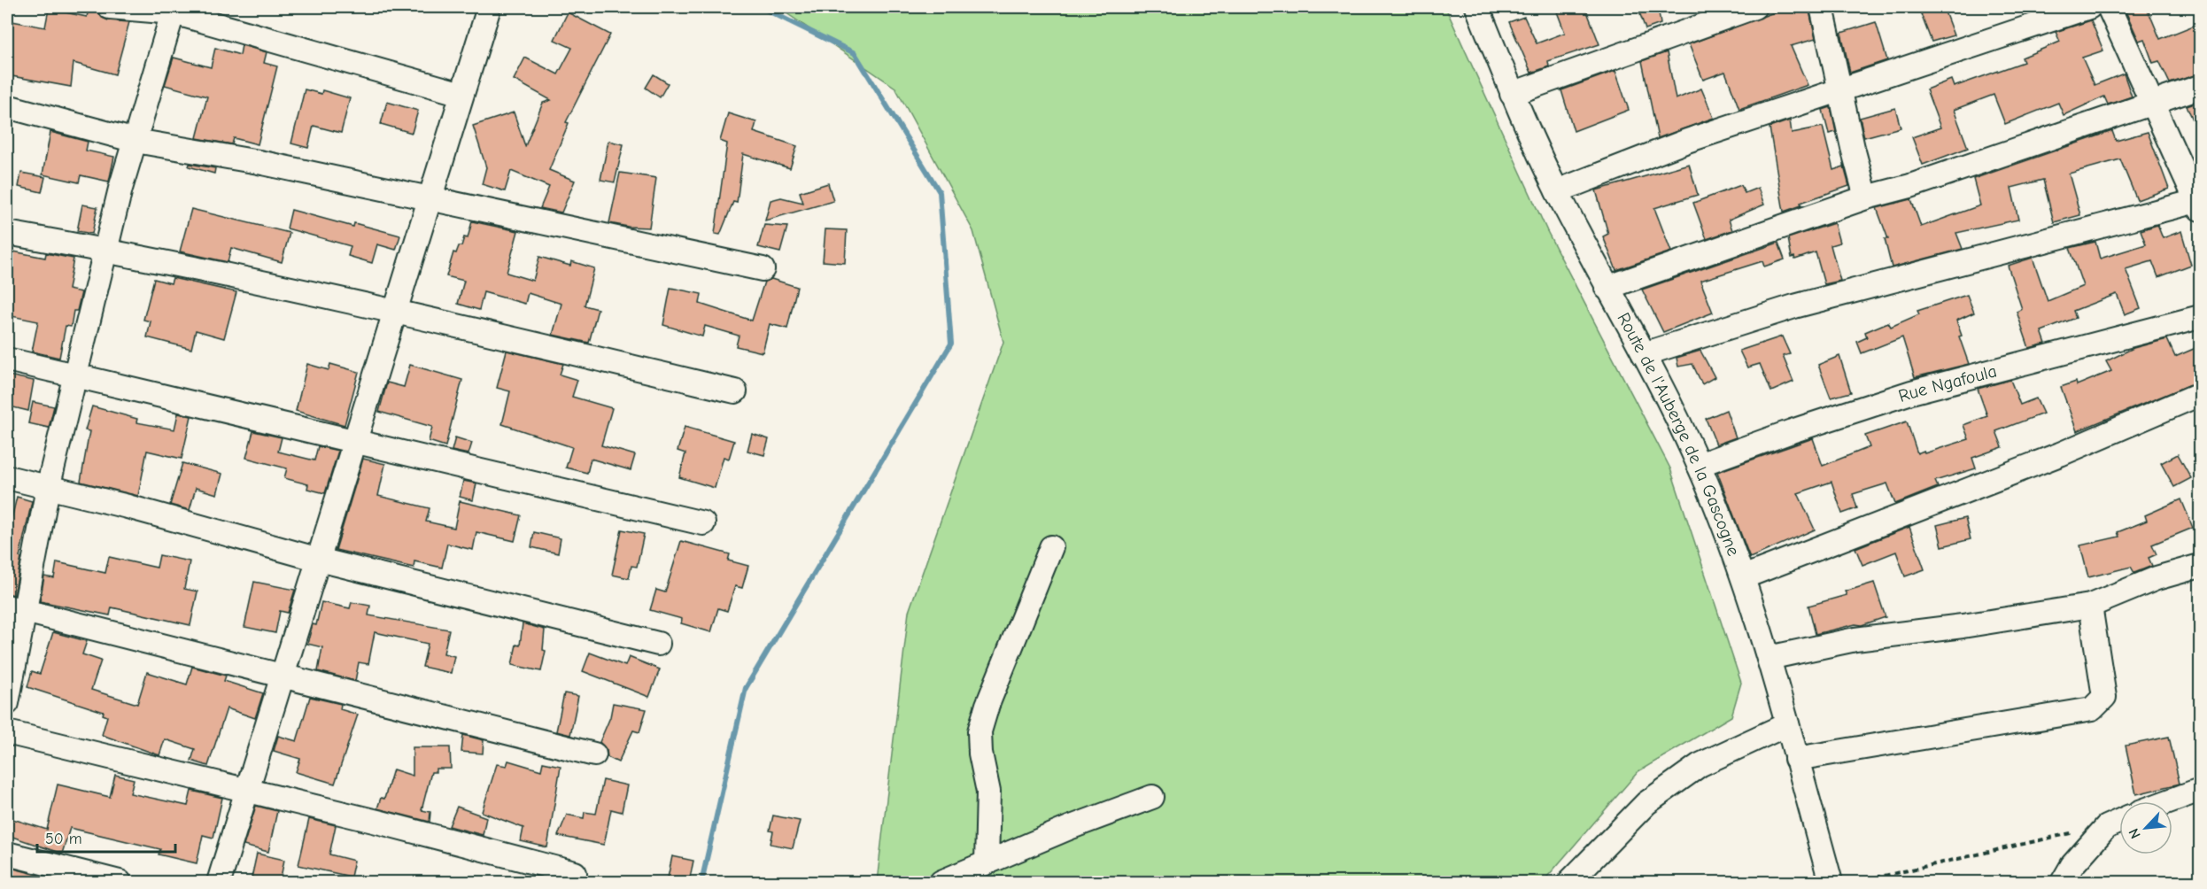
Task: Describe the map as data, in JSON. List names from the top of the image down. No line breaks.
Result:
{"streets":{"street":["Rue Ngafoula","Route de l'Auberge de la Gascogne"]},"crossings":[["Rue Ngafoula","Route de l'Auberge de la Gascogne"]],"scale_bar":"50 m","north":"bottom left"}
